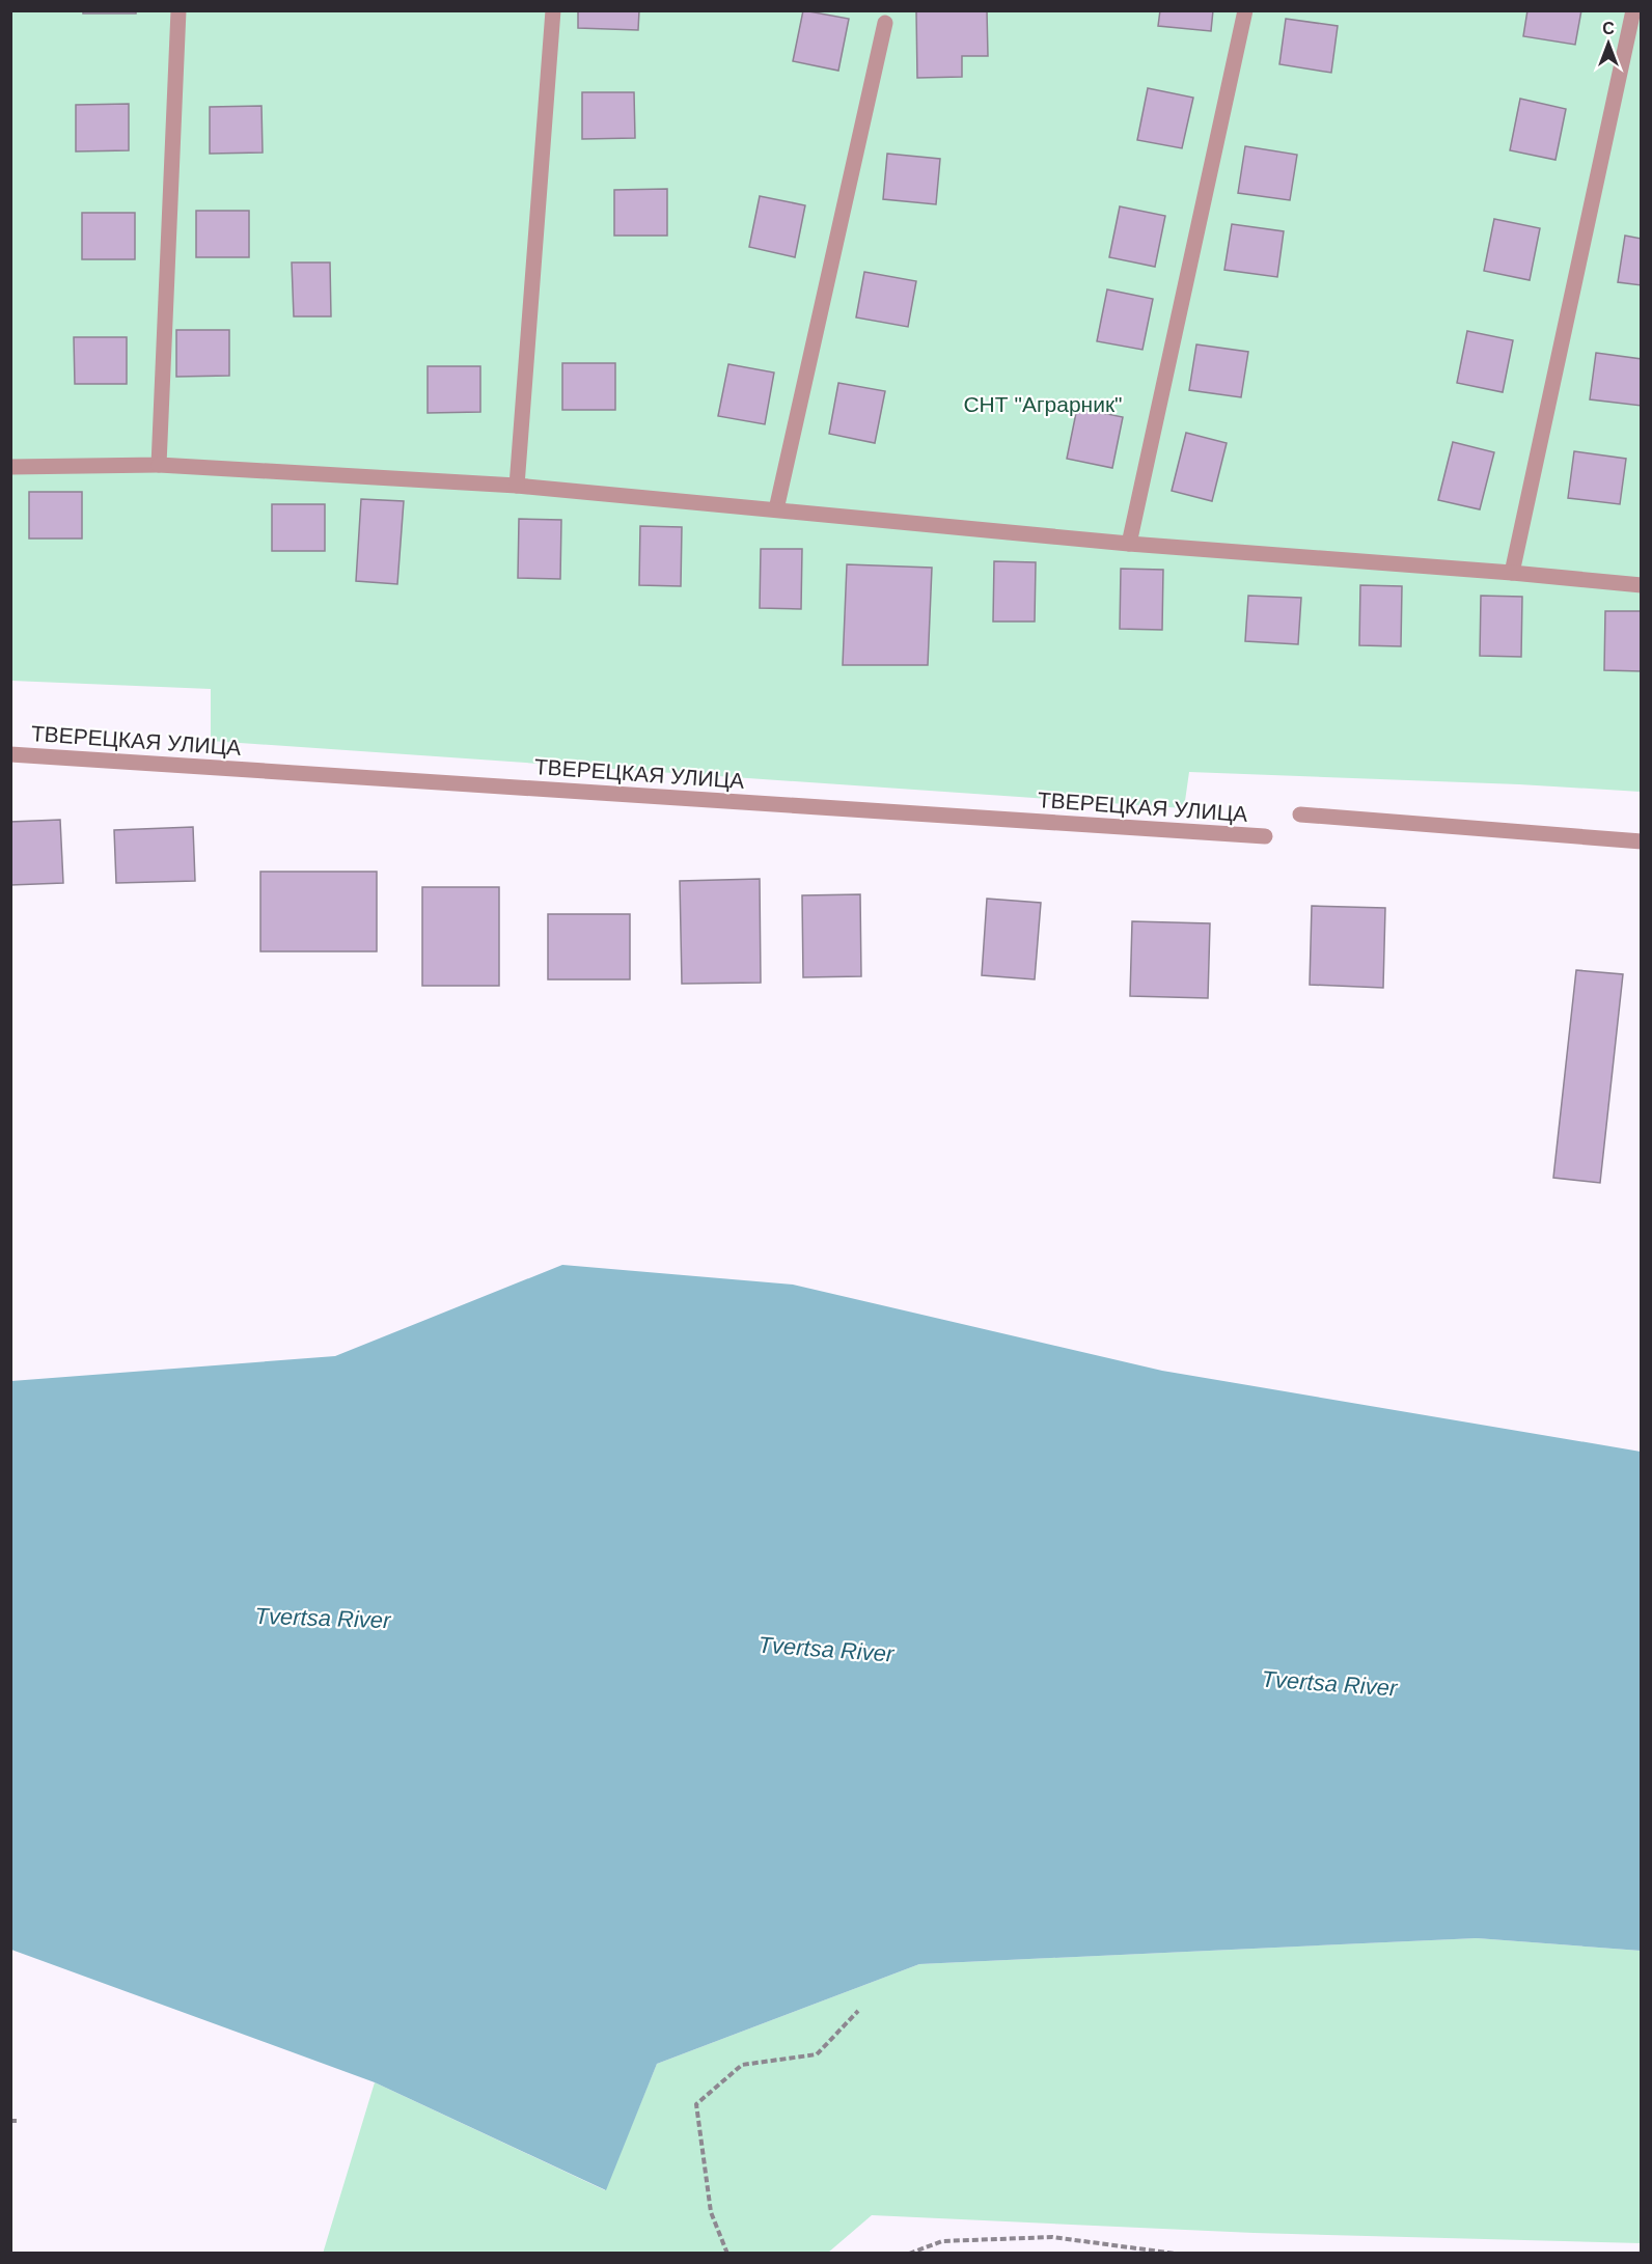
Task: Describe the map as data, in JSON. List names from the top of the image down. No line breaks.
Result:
{"streets":{"street":["ТВЕРЕЦКАЯ УЛИЦА"]},"water":["Tvertsa River"],"parks":["СНТ \"Аграрник\""],"north":"top"}
